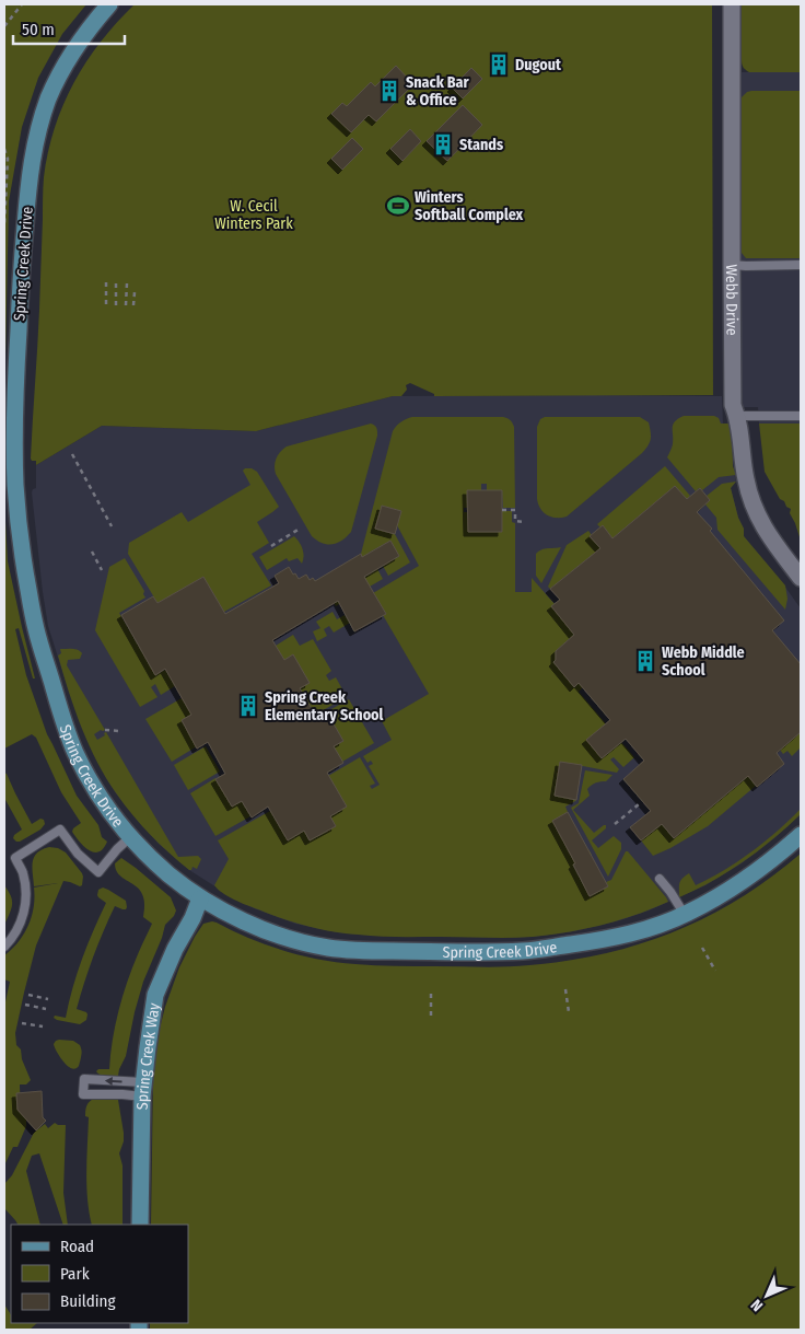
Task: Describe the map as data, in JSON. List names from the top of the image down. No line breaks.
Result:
{"streets":{"street":["Spring Creek Drive","Webb Drive","Spring Creek Way"]},"crossings":[["Spring Creek Drive","Spring Creek Way"]],"parks":["W. Cecil Winters Park"],"places":{"building":["Dugout","Snack Bar & Office","Stands","Webb Middle School","Spring Creek Elementary School"],"sports":["Winters Softball Complex"]},"legend":["Road","Park","Building"],"scale_bar":"50 m","north":"bottom left"}
